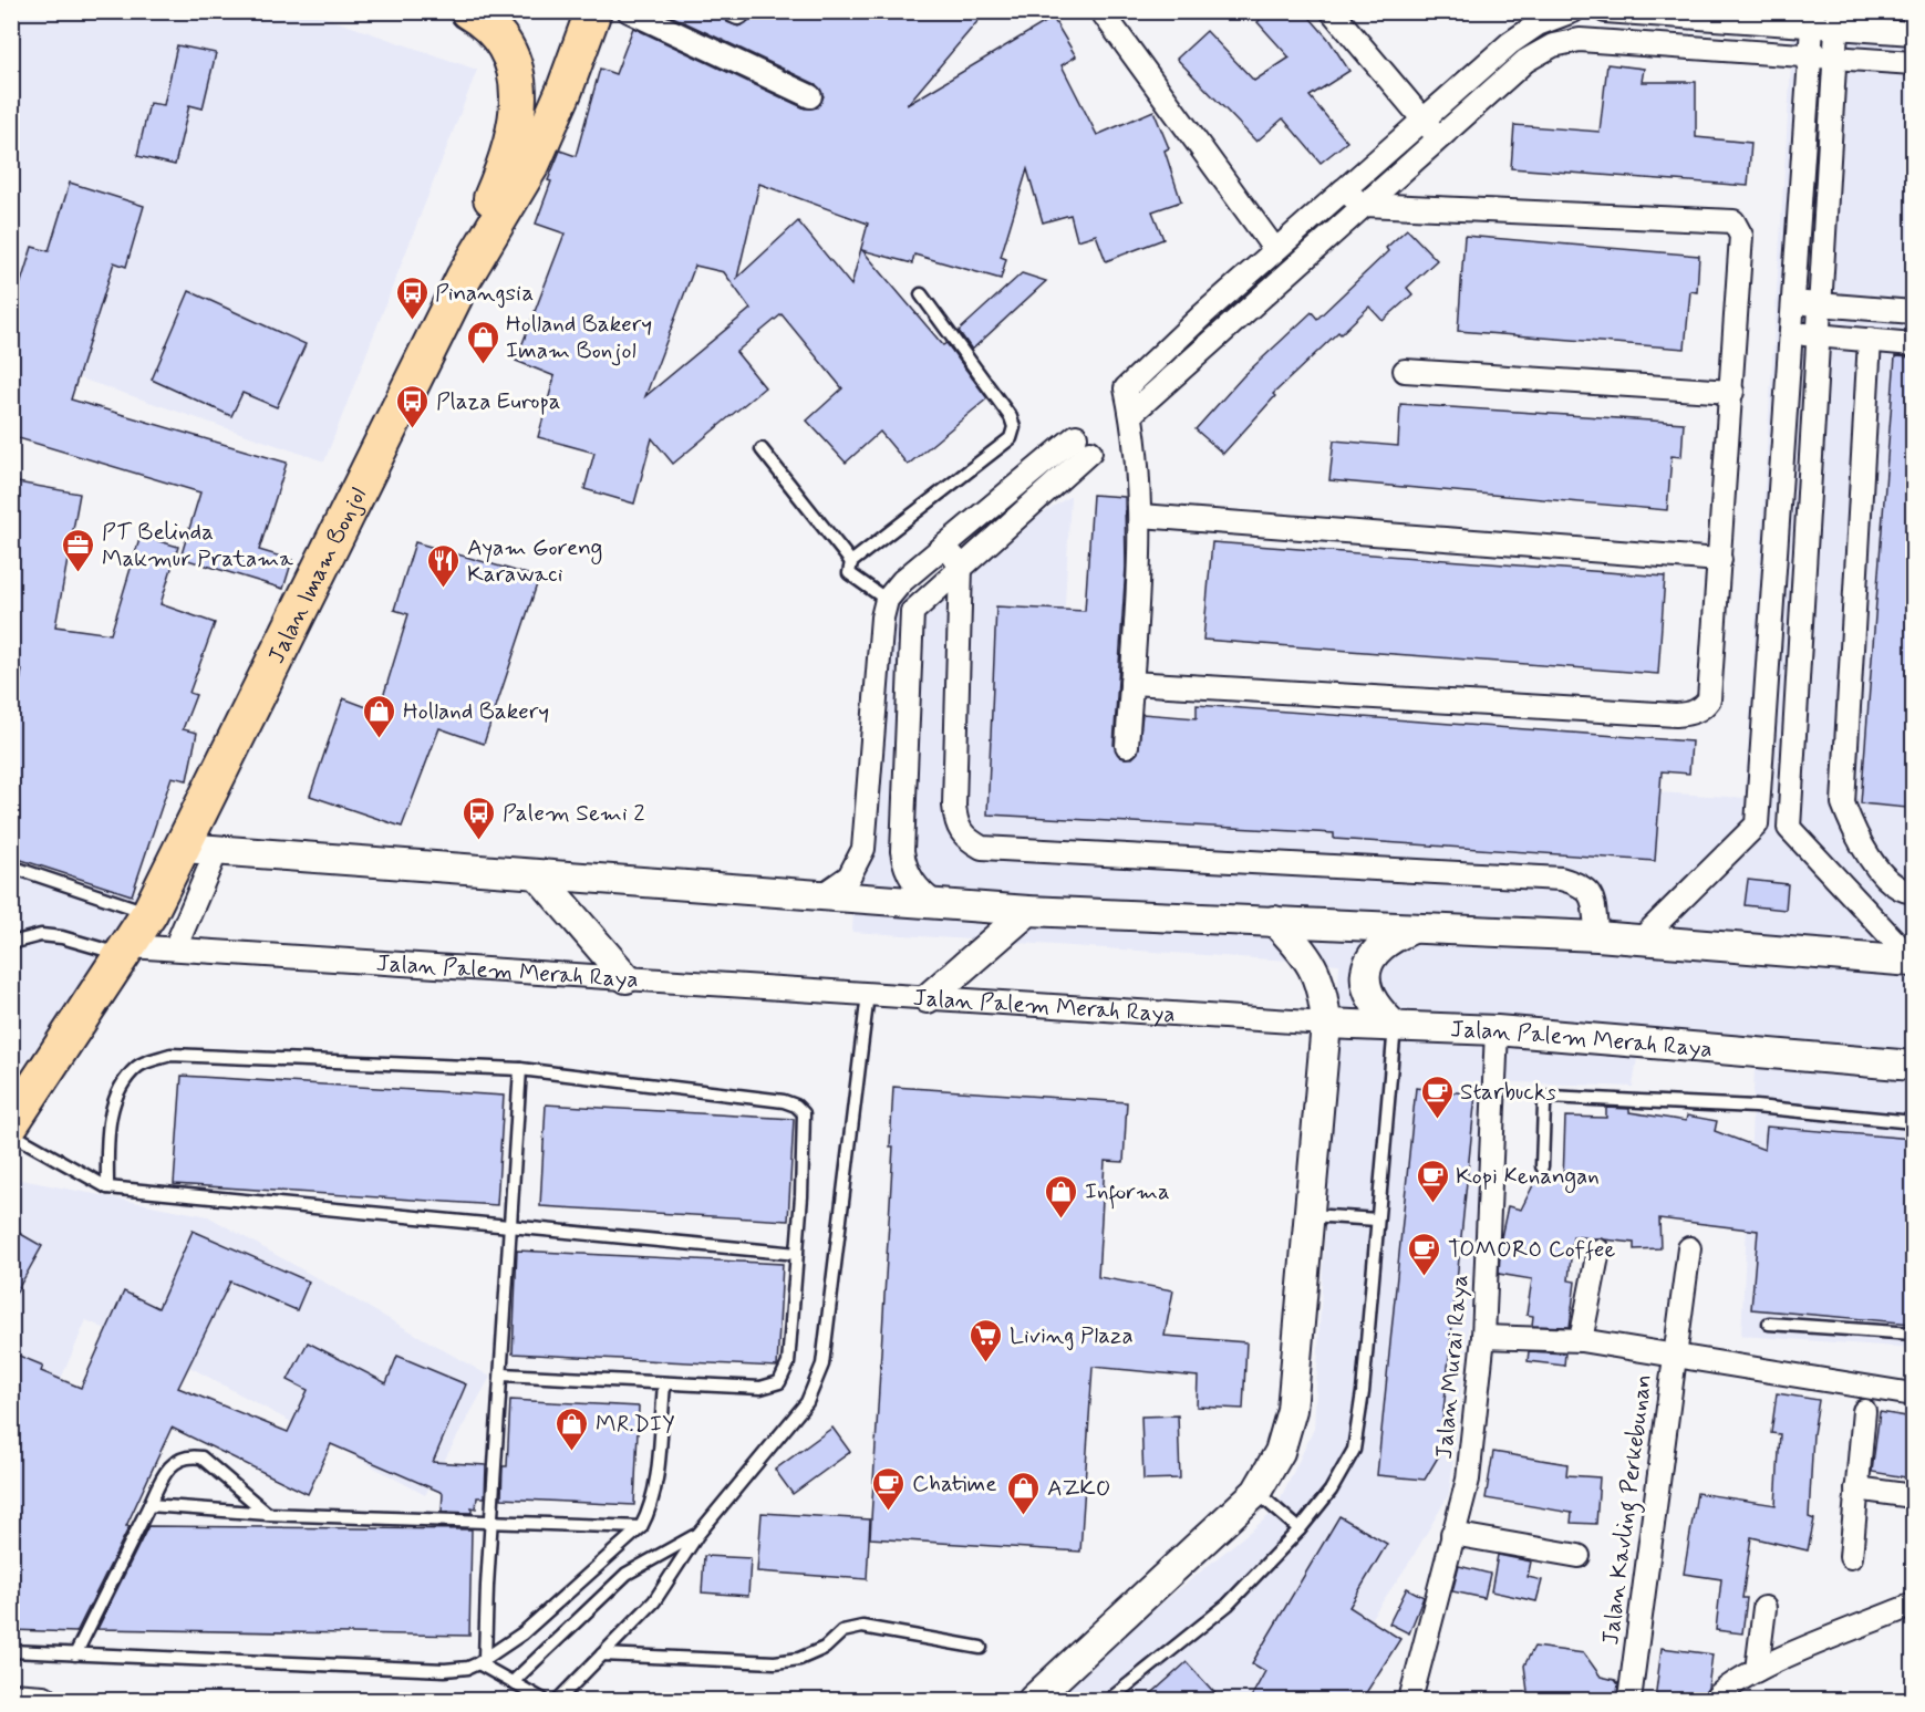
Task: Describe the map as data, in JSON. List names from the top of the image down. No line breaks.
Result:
{"streets":{"main road":["Jalan Imam Bonjol"],"street":["Jalan Palem Merah Raya","Jalan Murai Raya","Jalan Kavling Perkebunan"]},"crossings":[["Jalan Imam Bonjol","Jalan Palem Merah Raya"],["Jalan Palem Merah Raya","Jalan Murai Raya"],["Jalan Murai Raya","Jalan Kavling Perkebunan"]],"places":{"bus stop":["Pinangsia","Plaza Europa","Palem Semi 2"],"shop":["Holland Bakery Imam Bonjol","Holland Bakery","Informa","MR.DIY","AZKO"],"office":["PT Belinda Makmur Pratama"],"restaurant":["Ayam Goreng Karawaci"],"cafe":["Starbucks","Kopi Kenangan","TOMORO Coffee","Chatime"],"supermarket":["Living Plaza"]}}
